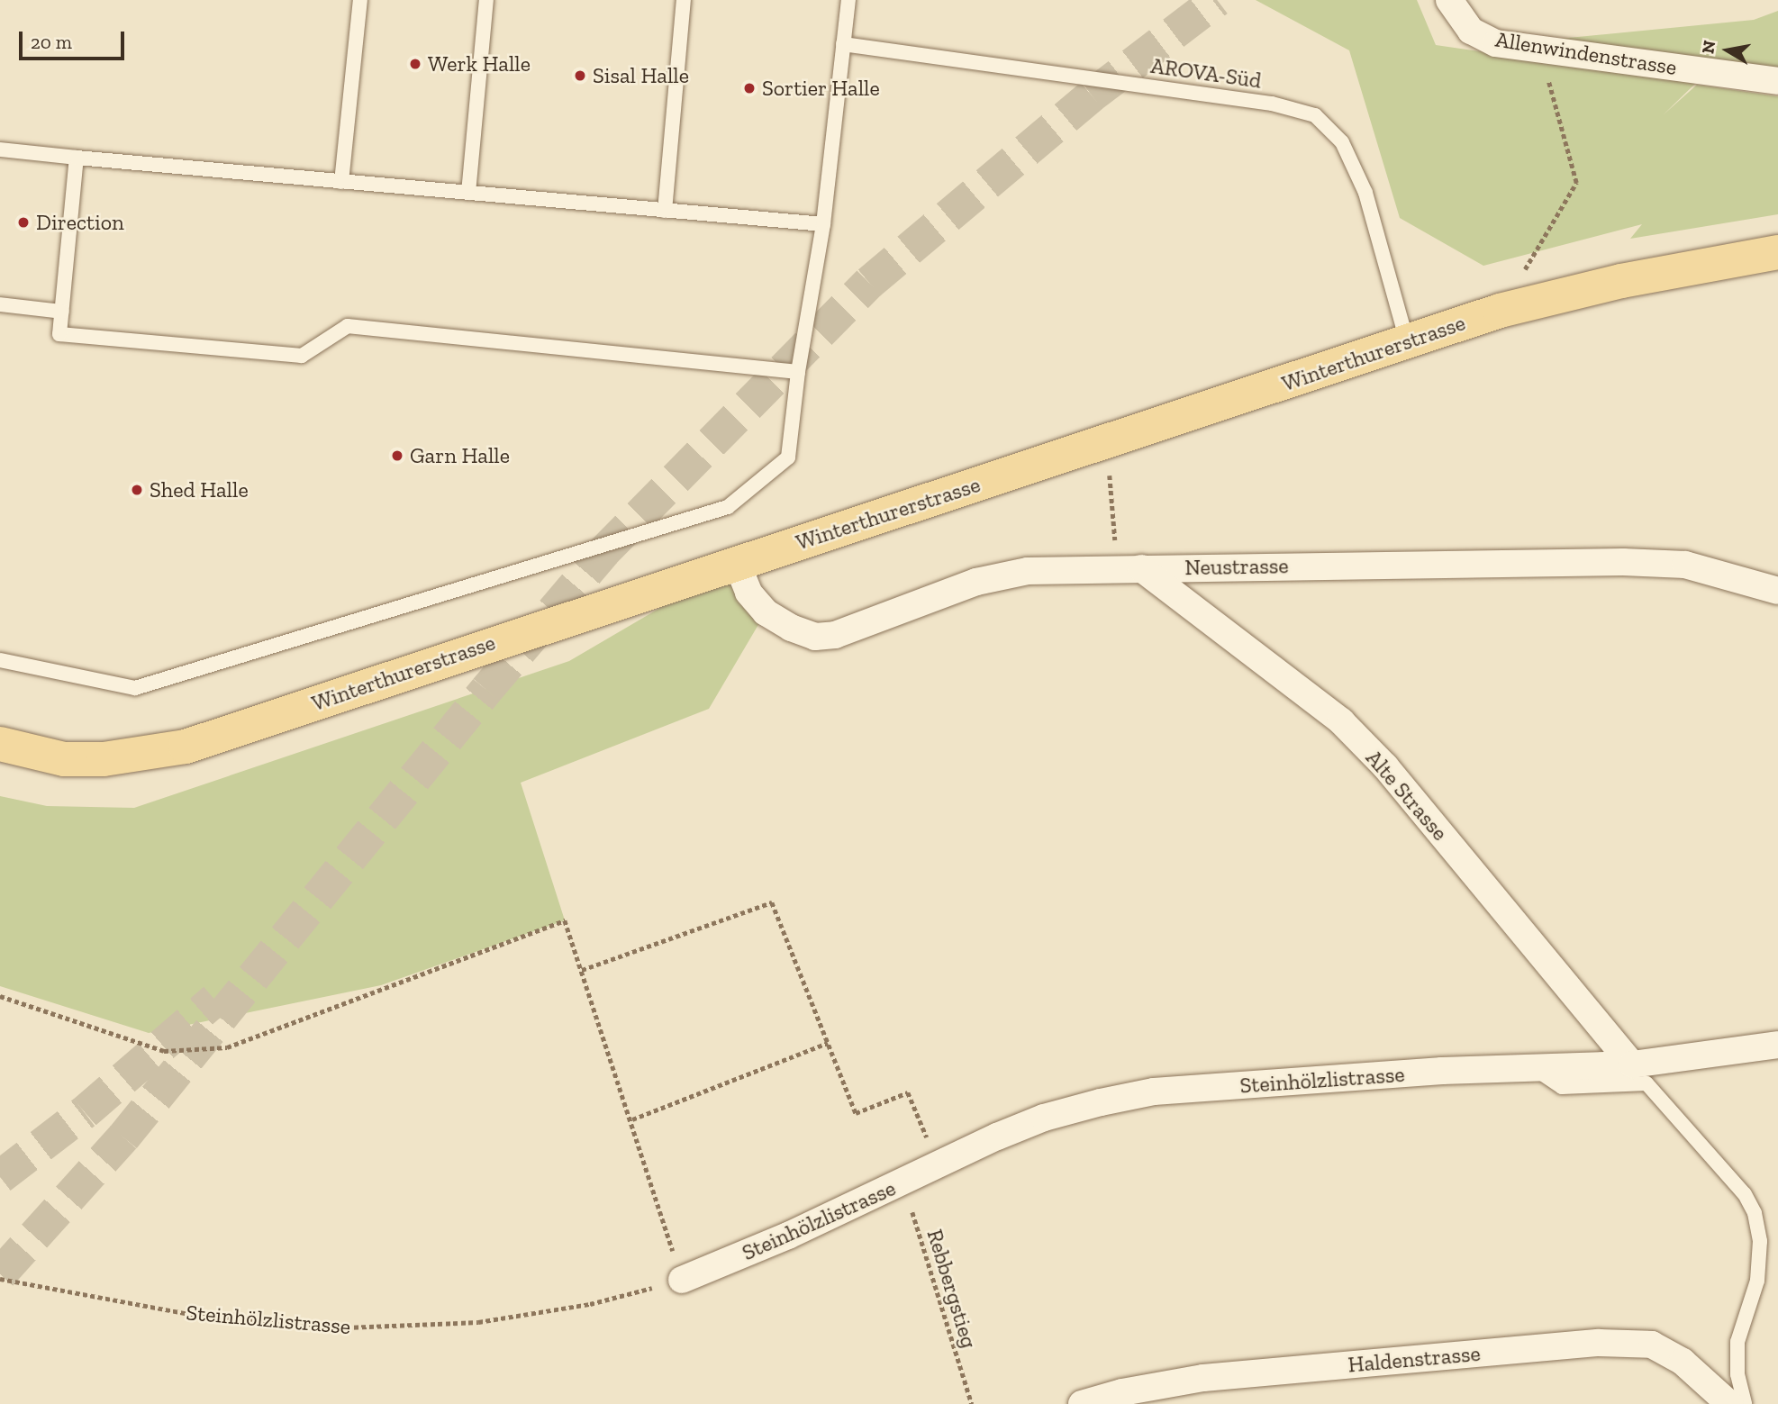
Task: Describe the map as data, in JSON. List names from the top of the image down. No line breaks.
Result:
{"streets":{"main road":["Winterthurerstrasse"],"street":["Allenwindenstrasse","Neustrasse","Alte Strasse","Steinhölzlistrasse","Haldenstrasse"],"lane":["AROVA-Süd"],"path":["Rebbergstieg"]},"crossings":[["AROVA-Süd","Winterthurerstrasse"],["Winterthurerstrasse","Neustrasse"],["Neustrasse","Alte Strasse"],["Alte Strasse","Steinhölzlistrasse"],["Steinhölzlistrasse","Rebbergstieg"]],"places":["Werk Halle","Sisal Halle","Sortier Halle","Direction","Garn Halle","Shed Halle"],"scale_bar":"20 m","north":"left"}
